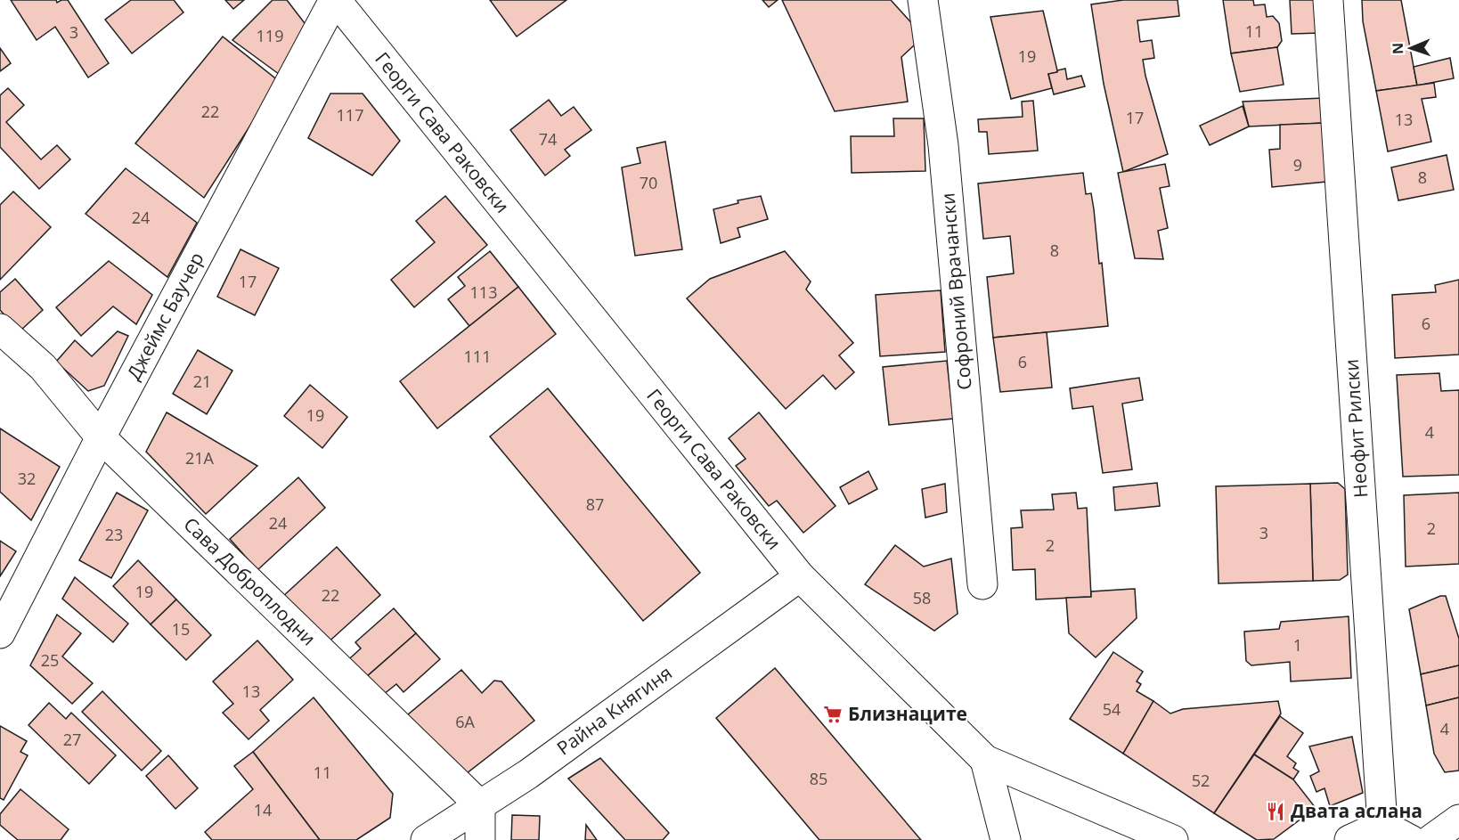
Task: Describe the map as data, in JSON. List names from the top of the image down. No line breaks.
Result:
{"streets":{"street":["Георги Сава Раковски","Софроний Врачански","Джеймс Баучер","Неофит Рилски","Сава Доброплодни","Райна Княгиня"]},"crossings":[["Георги Сава Раковски","Джеймс Баучер"],["Георги Сава Раковски","Райна Княгиня"],["Джеймс Баучер","Сава Доброплодни"],["Сава Доброплодни","Райна Княгиня"]],"places":{"supermarket":["Близнаците"],"restaurant":["Двата аслана"]},"house_numbers":["11","3","119","19","22","117","17","13","74","9","8","70","24","8","17","113","6","111","6","21","19","4","21А","32","87","24","2","3","23","2","19","22","58","15","1","25","13","54","6А","4","27","11","85","52","14"],"north":"left"}
